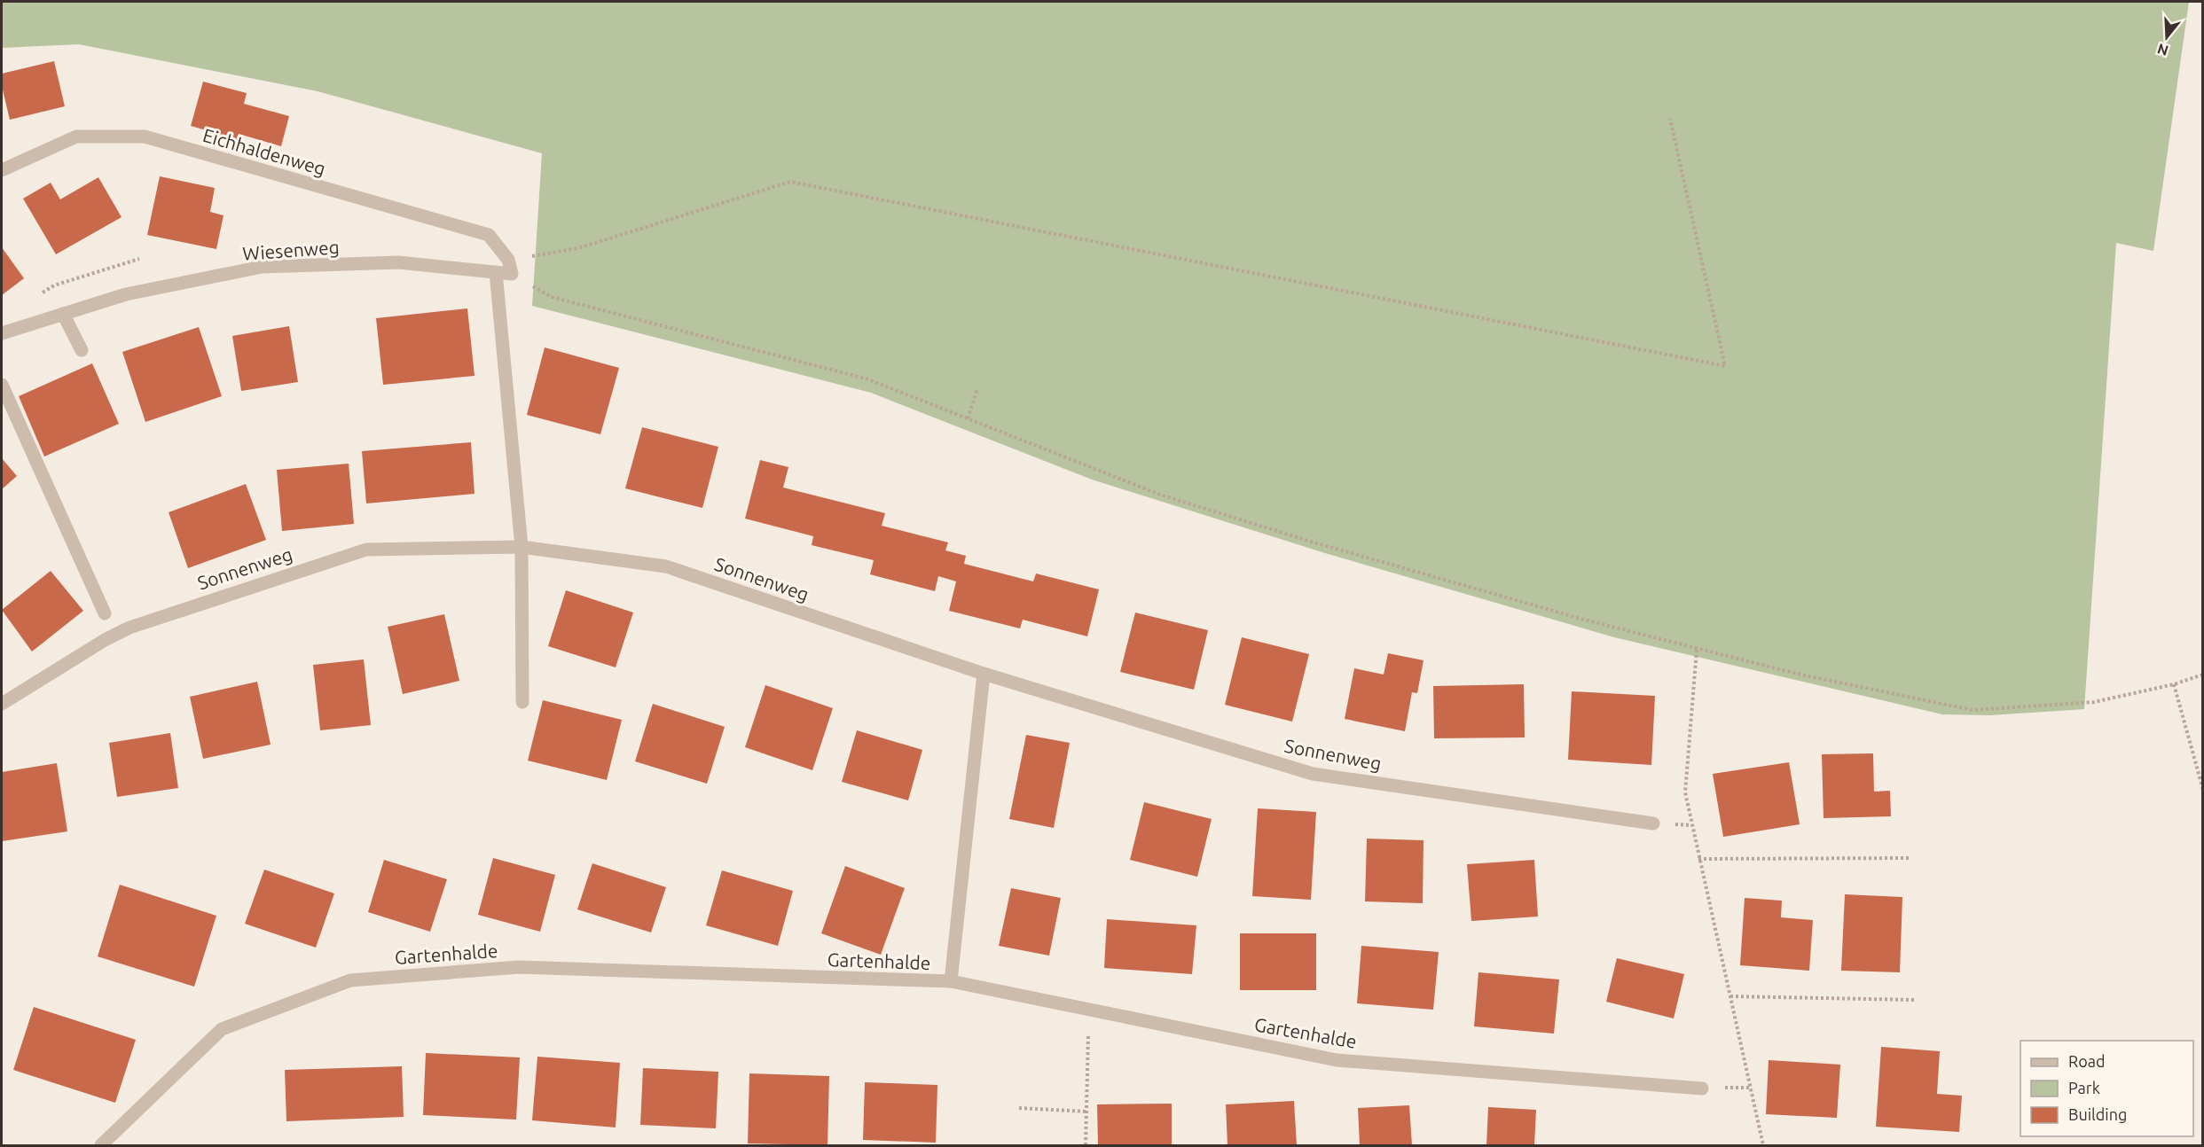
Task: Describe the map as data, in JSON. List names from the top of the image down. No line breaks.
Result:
{"streets":{"street":["Eichhaldenweg","Wiesenweg","Sonnenweg","Gartenhalde"]},"legend":["Road","Park","Building"],"north":"bottom"}
